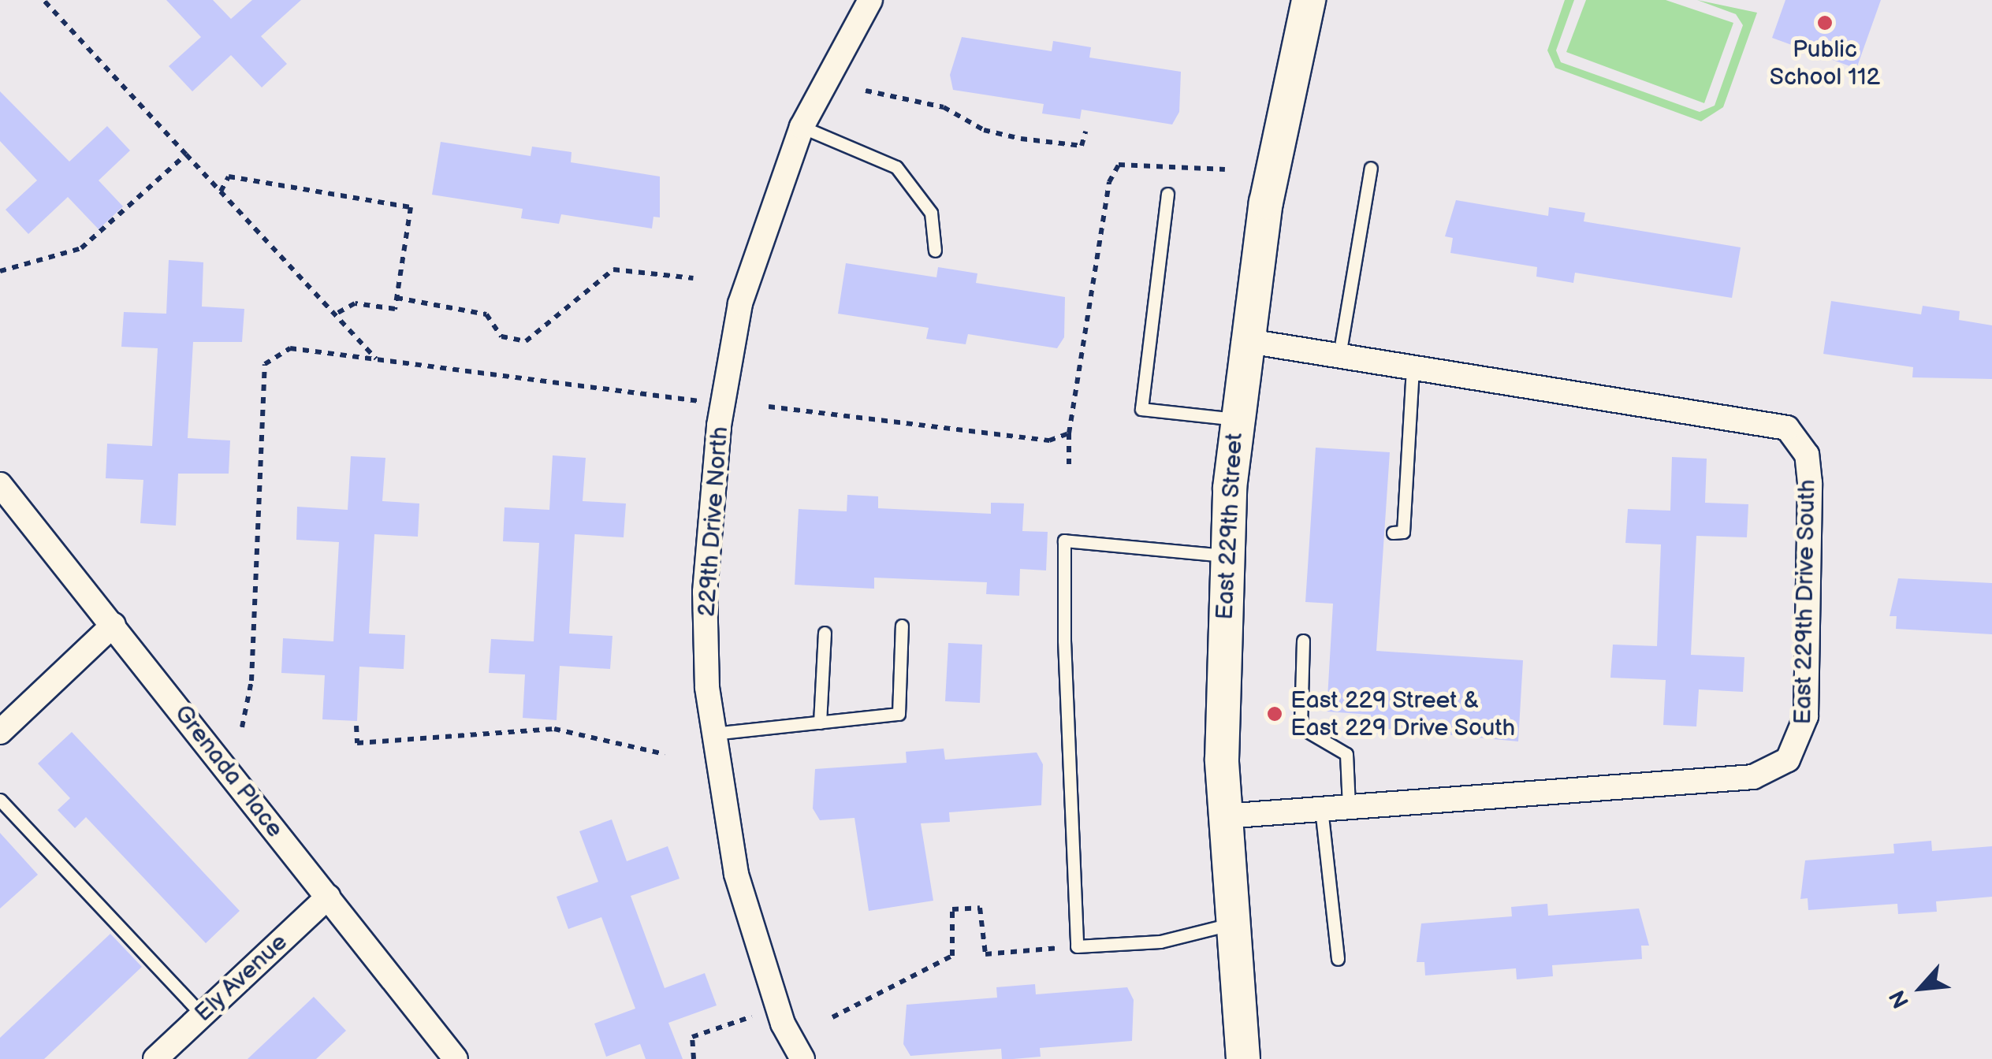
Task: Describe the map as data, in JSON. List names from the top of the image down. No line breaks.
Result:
{"streets":{"street":["229th Drive North","East 229th Street","East 229th Drive South","Grenada Place","Ely Avenue"]},"crossings":[["East 229th Street","East 229th Drive South"],["Grenada Place","Ely Avenue"]],"places":["Public School 112","East 229 Street & East 229 Drive South"],"north":"bottom left"}
